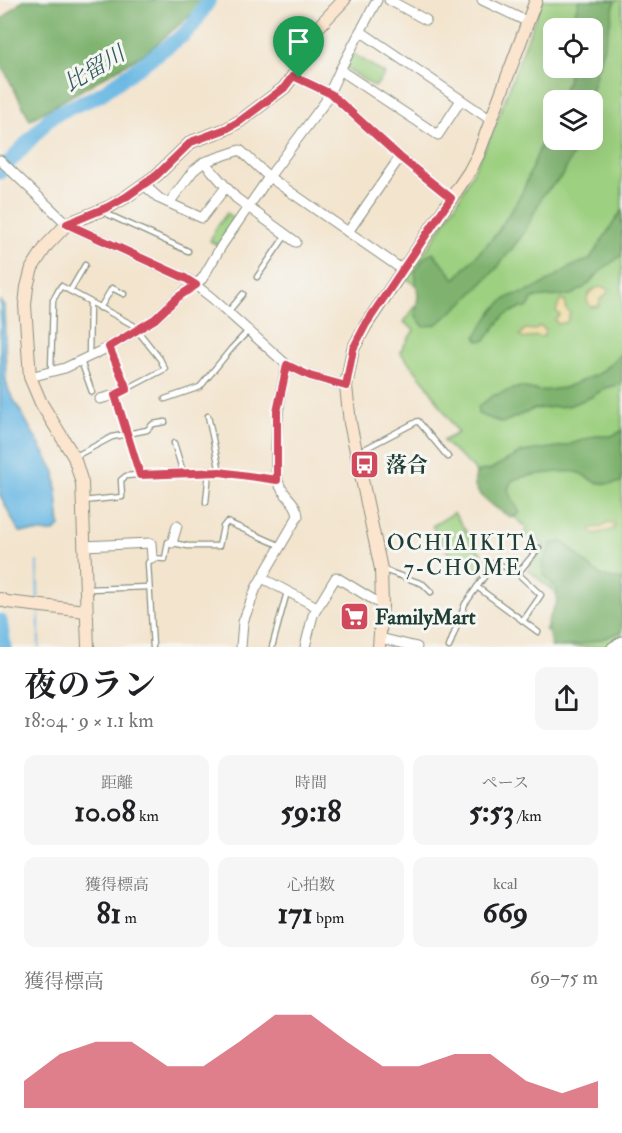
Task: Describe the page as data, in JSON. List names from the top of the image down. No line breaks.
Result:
{"districts":["OCHIAIKITA 7-CHOME"],"water":["比留川"],"places":{"bus stop":["落合"],"supermarket":["FamilyMart"]},"page":{"heading":["夜のラン","18:04 · 9 × 1.1 km"],"stats":[["距離","10.08 km"],["時間","59:18"],["ペース","5:53 /km"],["獲得標高","81 m"],["心拍数","171 bpm"],["kcal","669"]],"chart":["獲得標高","69–75 m"]}}
